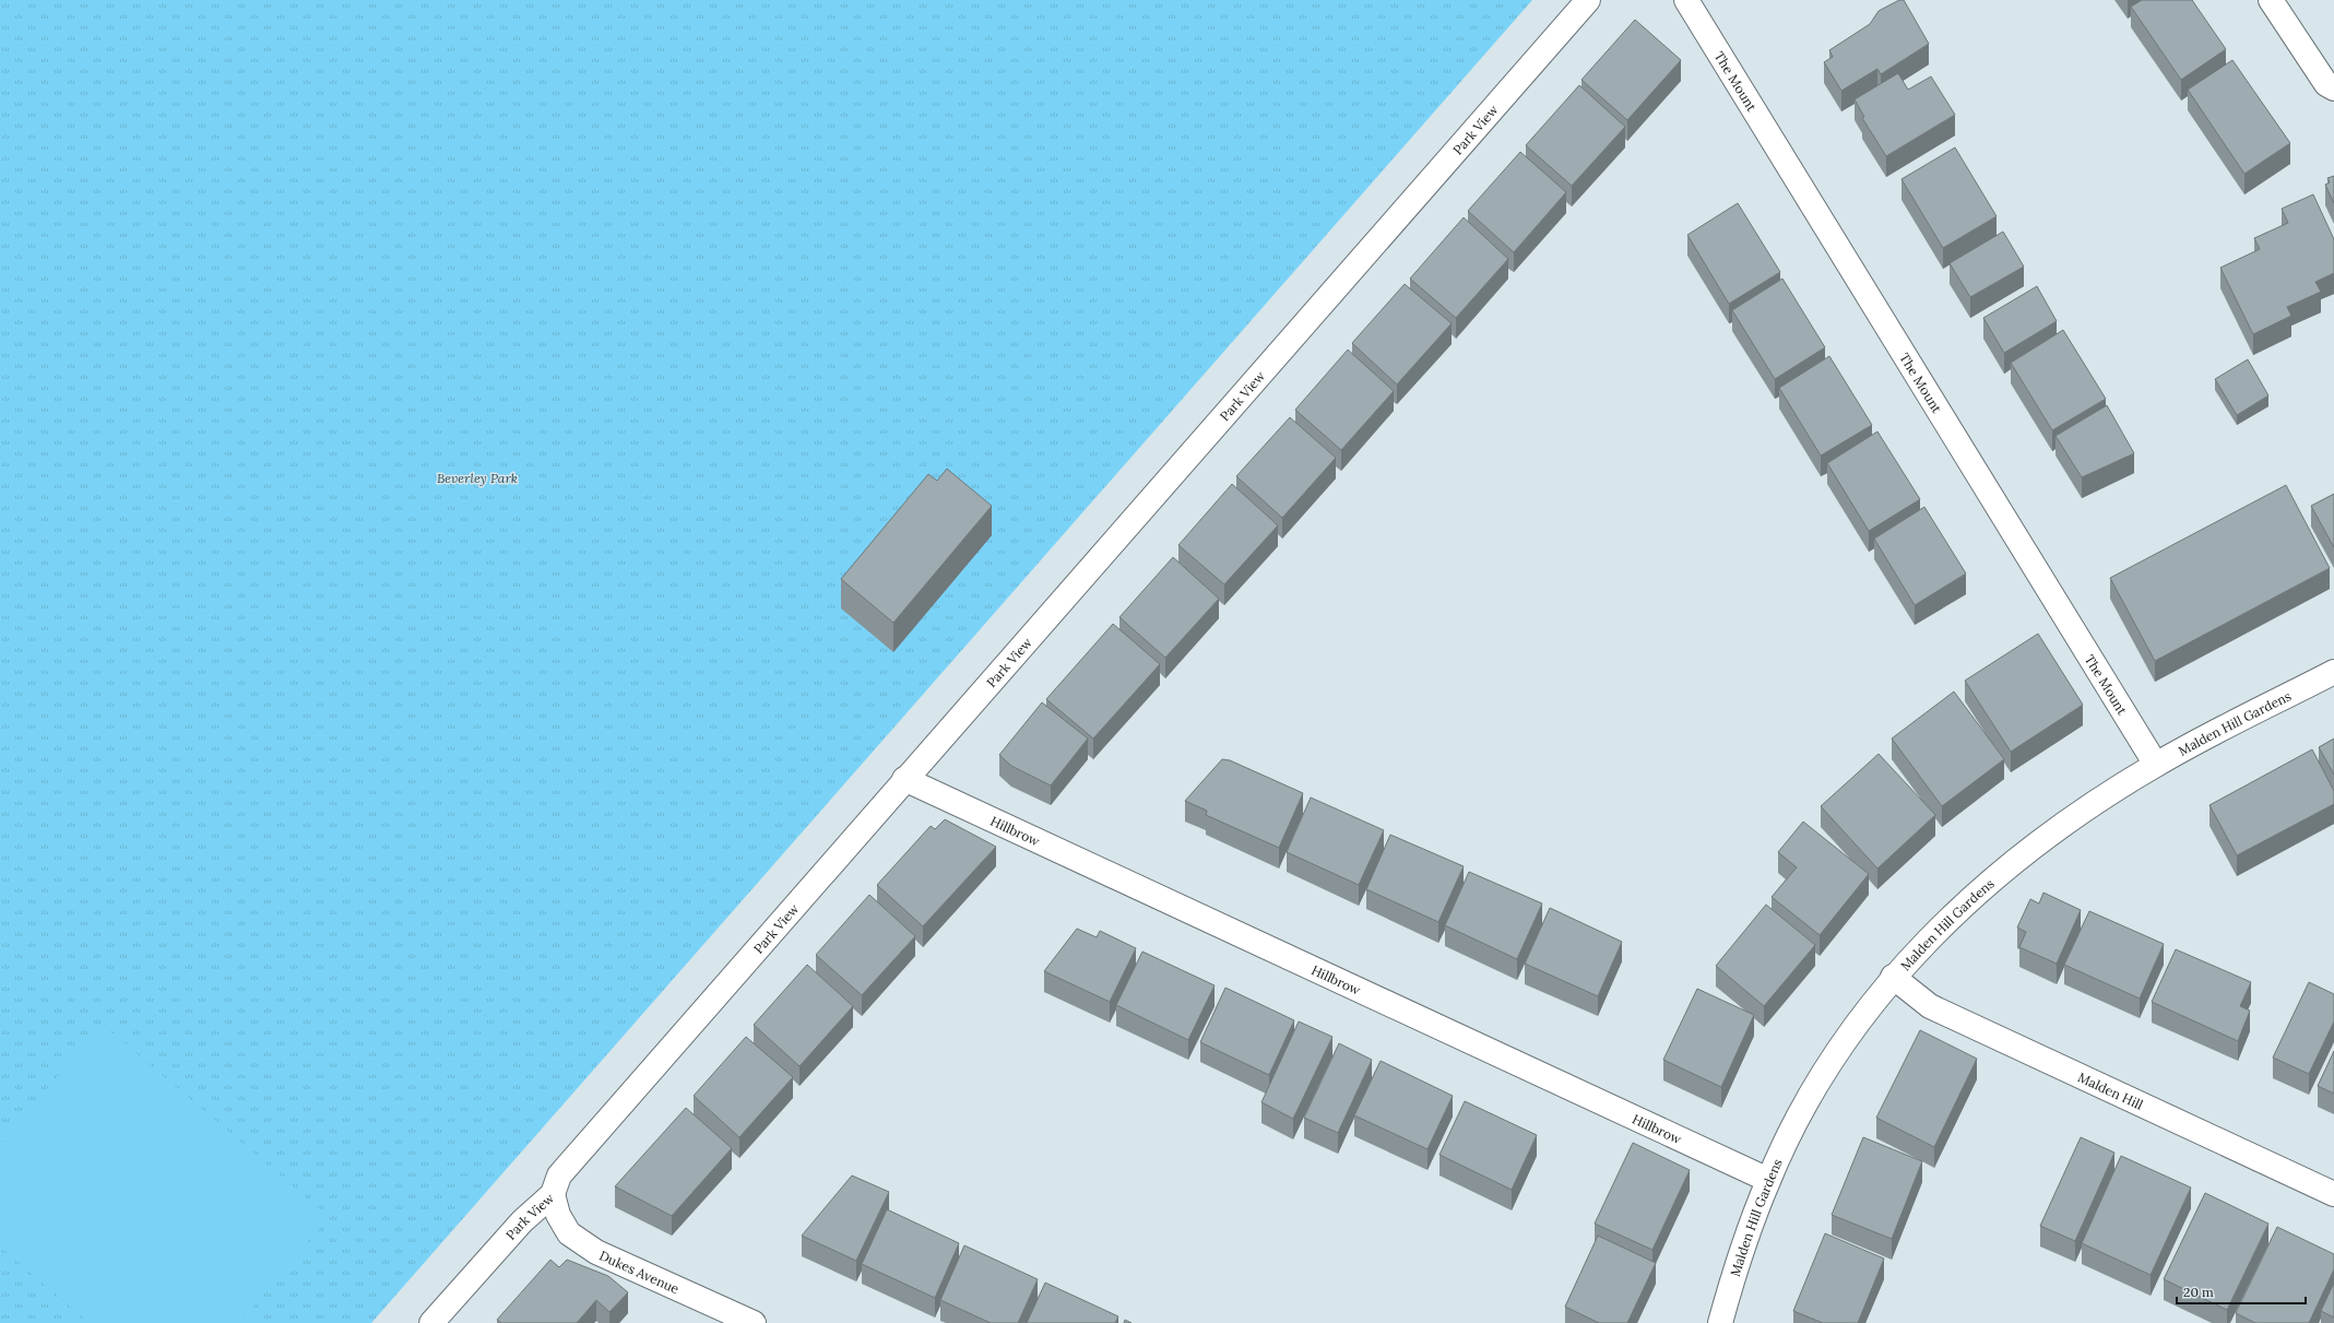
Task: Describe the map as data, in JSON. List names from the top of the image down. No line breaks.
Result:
{"streets":{"street":["The Mount","Park View","Malden Hill Gardens","Hillbrow","Malden Hill","Dukes Avenue"]},"crossings":[["The Mount","Malden Hill Gardens"],["Park View","Hillbrow"],["Park View","Dukes Avenue"],["Malden Hill Gardens","Hillbrow"],["Malden Hill Gardens","Malden Hill"]],"parks":["Beverley Park"],"scale_bar":"20 m"}
